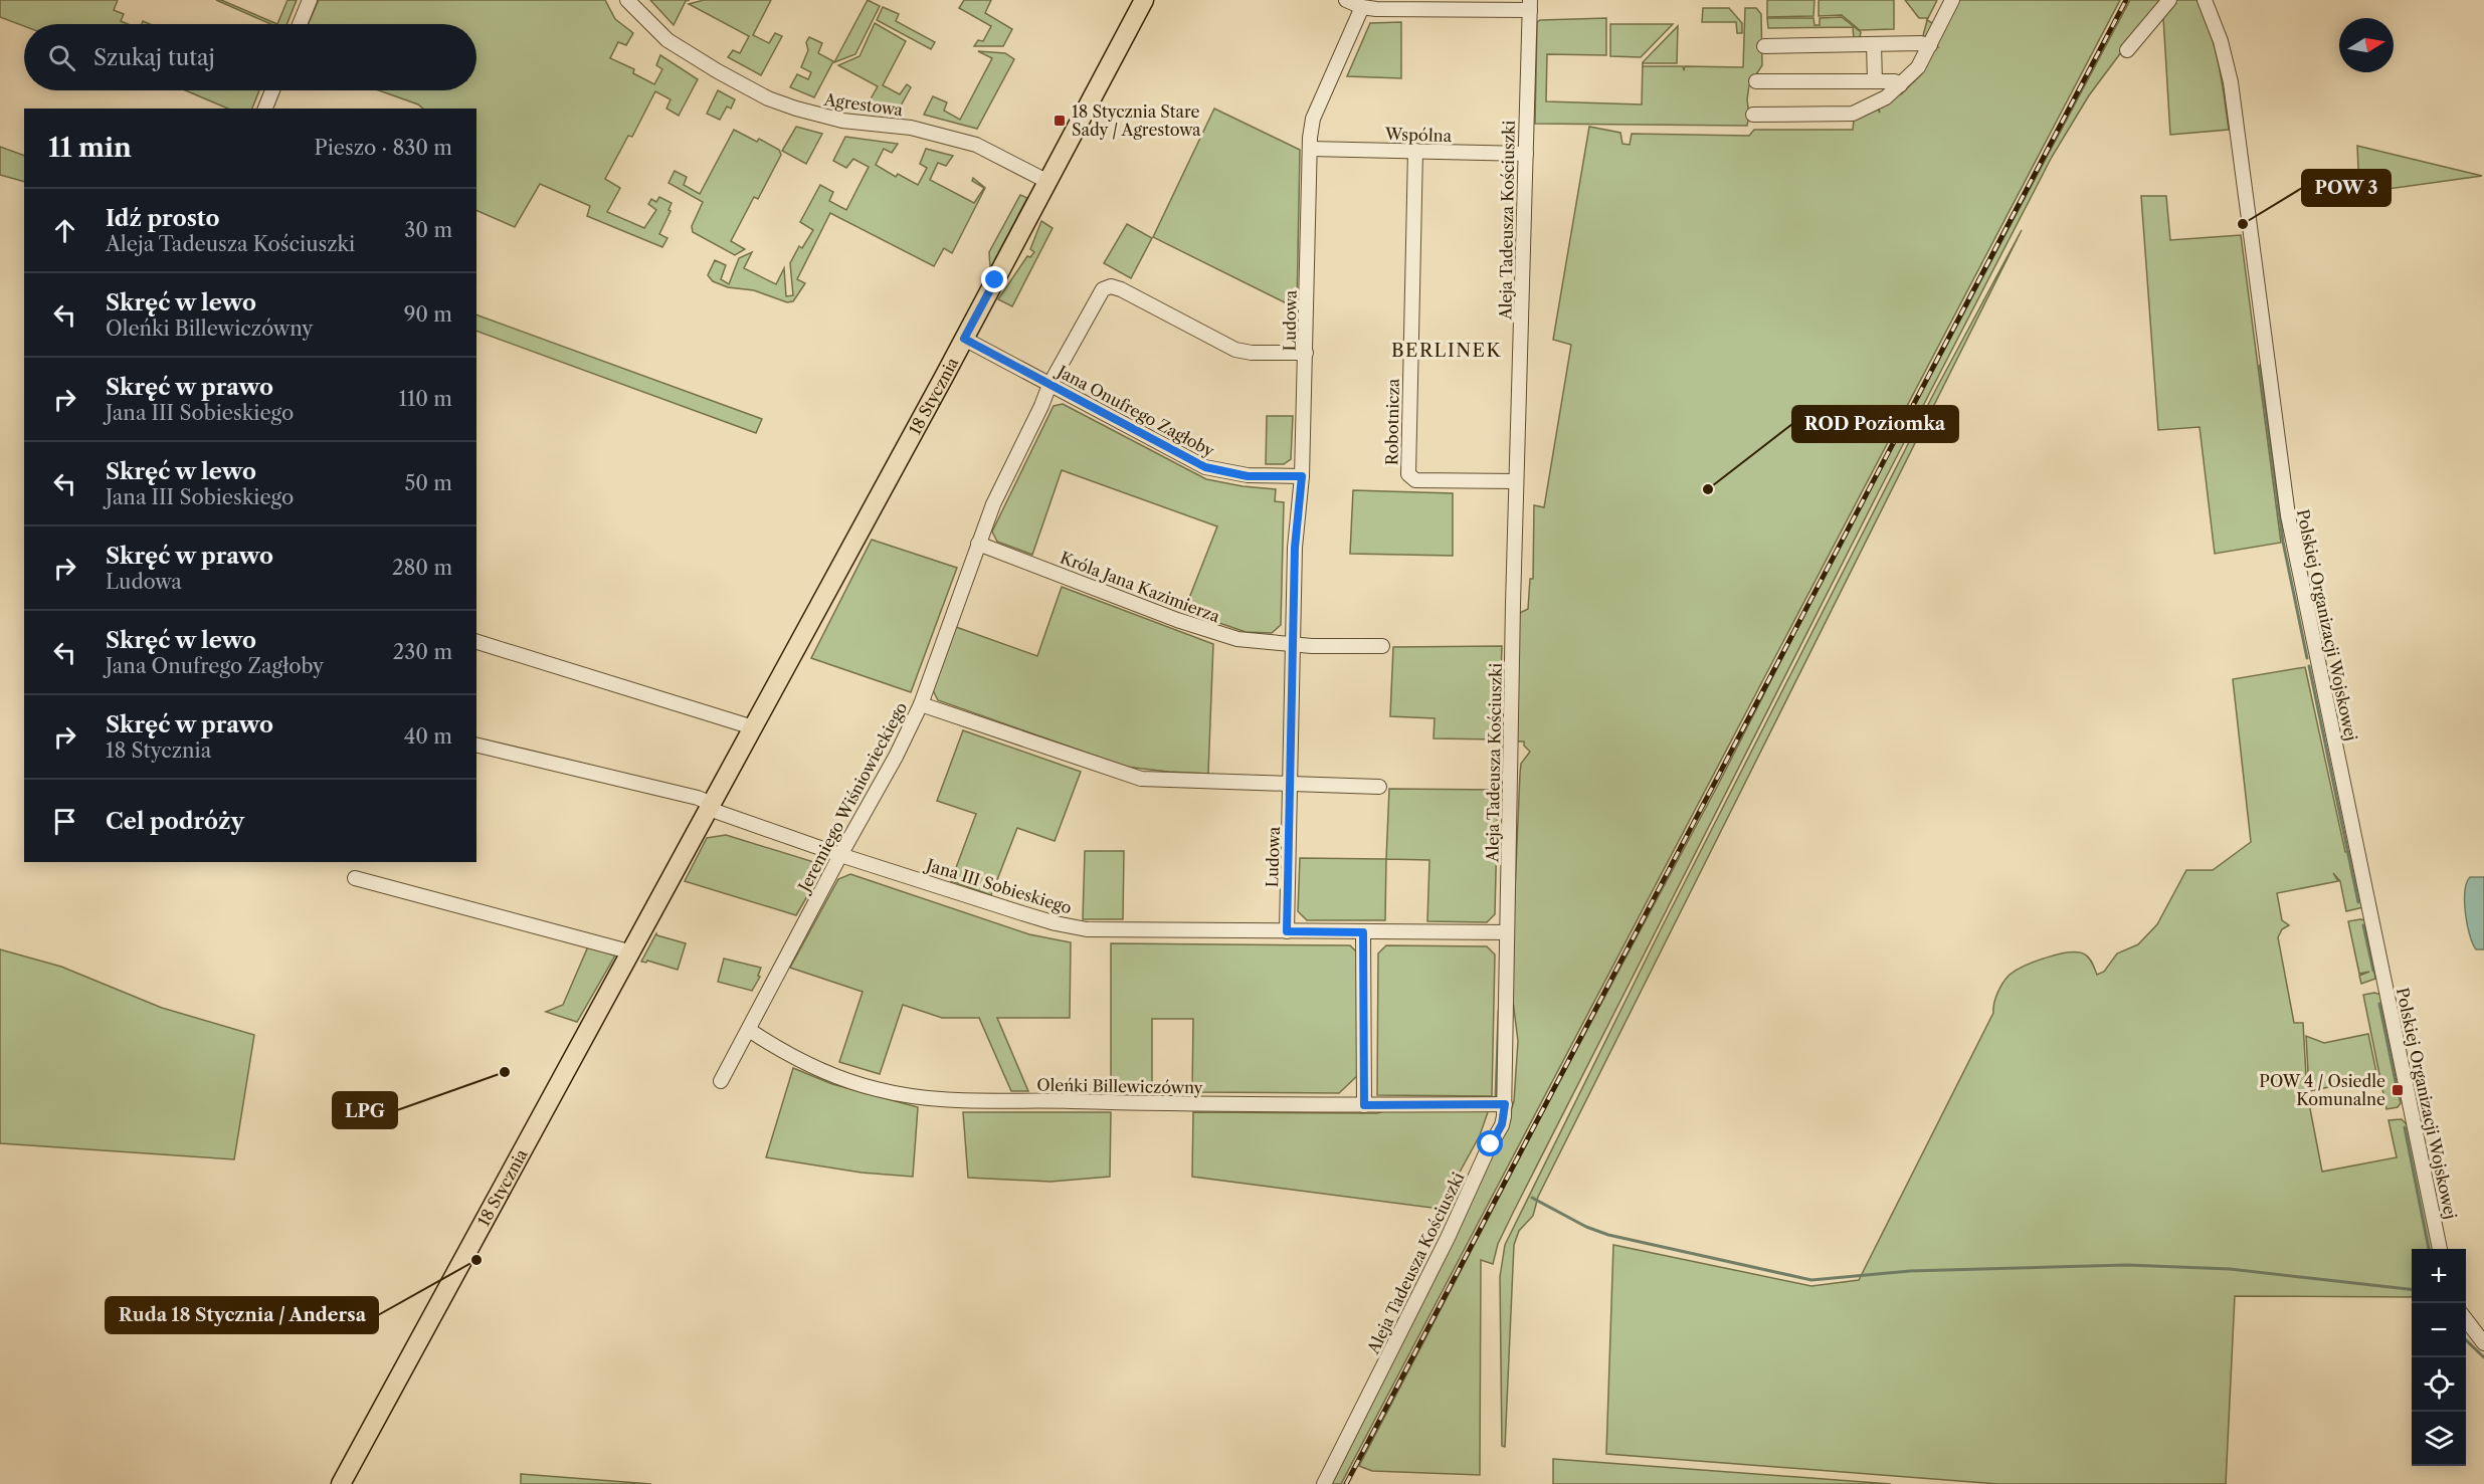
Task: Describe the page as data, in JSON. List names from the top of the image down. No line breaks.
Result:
{"streets":{"main road":["18 Stycznia"],"street":["Agrestowa","Wspólna","Aleja Tadeusza Kościuszki","Ludowa","Jana Onufrego Zagłoby","Robotnicza","Króla Jana Kazimierza","Polskiej Organizacji Wojskowej","Jeremiego Wiśniowieckiego","Jana III Sobieskiego","Oleńki Billewiczówny"]},"crossings":[["Agrestowa","18 Stycznia"],["Wspólna","Aleja Tadeusza Kościuszki"],["Wspólna","Ludowa"],["Wspólna","Robotnicza"],["Aleja Tadeusza Kościuszki","Robotnicza"],["Aleja Tadeusza Kościuszki","Jana III Sobieskiego"],["Aleja Tadeusza Kościuszki","Oleńki Billewiczówny"],["Ludowa","Jana Onufrego Zagłoby"],["Ludowa","Króla Jana Kazimierza"],["Ludowa","Jeremiego Wiśniowieckiego"],["Ludowa","Jana III Sobieskiego"],["18 Stycznia","Jana Onufrego Zagłoby"],["18 Stycznia","Jana III Sobieskiego"],["Jana Onufrego Zagłoby","Jeremiego Wiśniowieckiego"],["Króla Jana Kazimierza","Jeremiego Wiśniowieckiego"],["Jeremiego Wiśniowieckiego","Jana III Sobieskiego"],["Jeremiego Wiśniowieckiego","Oleńki Billewiczówny"]],"districts":["BERLINEK"],"places":{"transit":["18 Stycznia Stare Sady / Agrestowa","POW 4 / Osiedle Komunalne"],"other":["POW 3","ROD Poziomka","LPG","Ruda 18 Stycznia / Andersa"]},"north":"right","page":{"search":"Szukaj tutaj","heading":["11 min","Pieszo · 830 m"],"list":[["Idź prosto","Aleja Tadeusza Kościuszki","30 m"],["Skręć w lewo","Oleńki Billewiczówny","90 m"],["Skręć w prawo","Jana III Sobieskiego","110 m"],["Skręć w lewo","Jana III Sobieskiego","50 m"],["Skręć w prawo","Ludowa","280 m"],["Skręć w lewo","Jana Onufrego Zagłoby","230 m"],["Skręć w prawo","18 Stycznia","40 m"],"Cel podróży"],"map_buttons":["+","−"]}}
